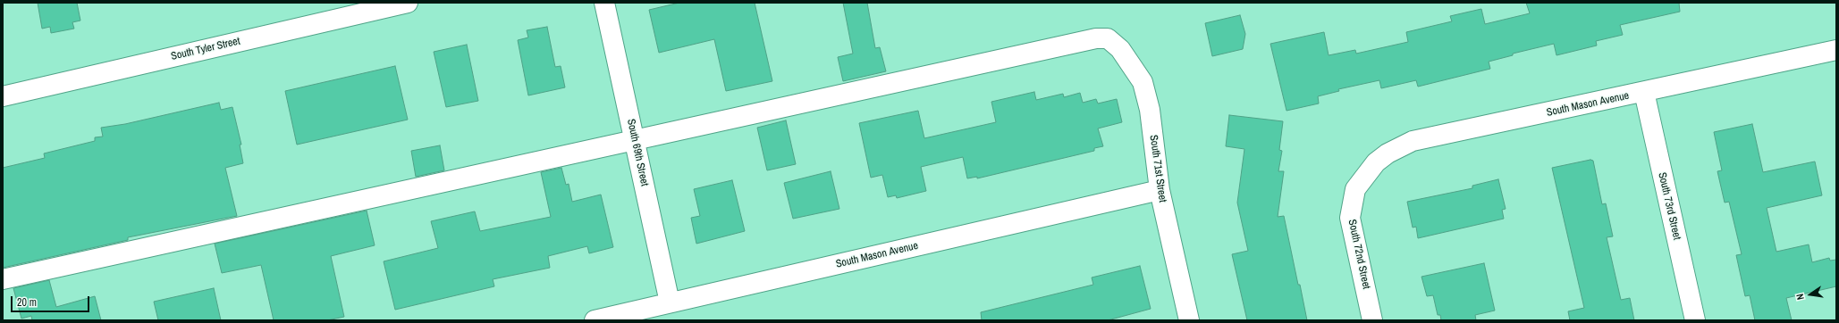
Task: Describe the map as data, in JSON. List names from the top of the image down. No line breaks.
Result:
{"streets":{"street":["South Tyler Street","South Mason Avenue","South 69th Street","South 71st Street","South 73rd Street","South 72nd Street"]},"crossings":[["South Mason Avenue","South 69th Street"],["South Mason Avenue","South 71st Street"],["South Mason Avenue","South 73rd Street"],["South Mason Avenue","South 72nd Street"],["South 69th Street","South 71st Street"]],"scale_bar":"20 m","north":"left"}
